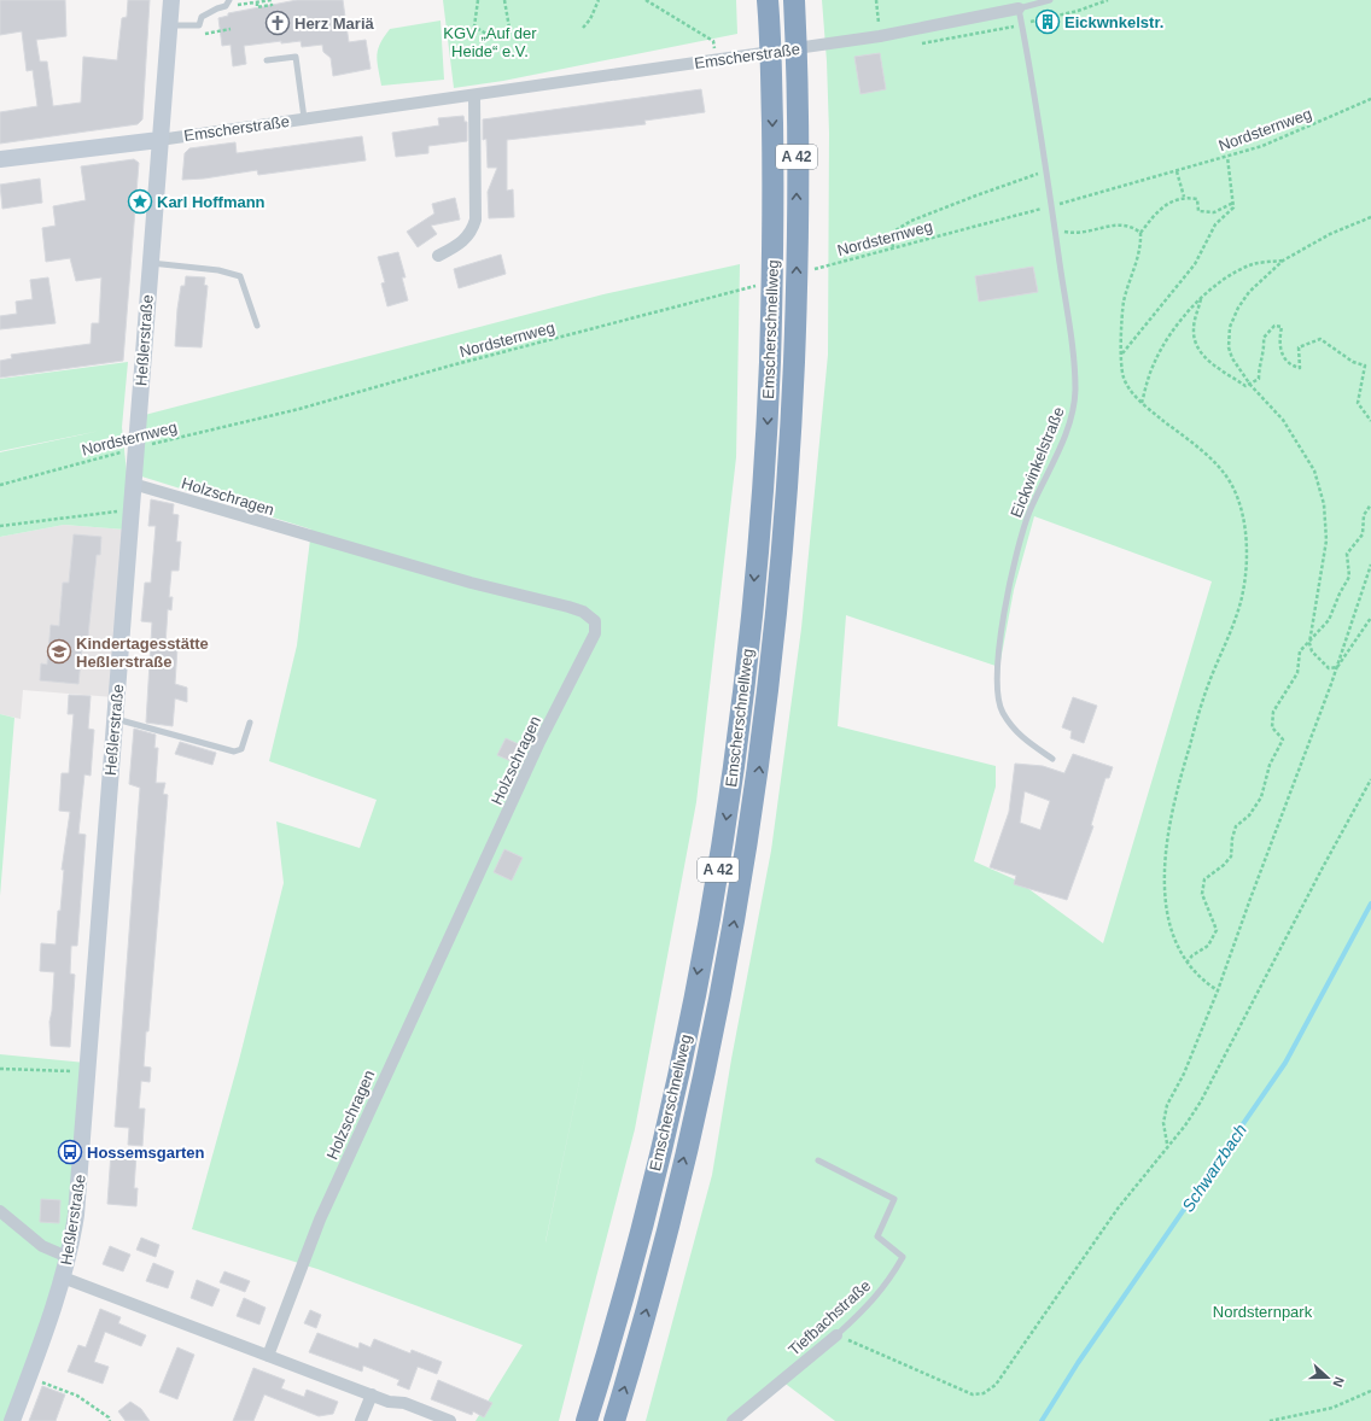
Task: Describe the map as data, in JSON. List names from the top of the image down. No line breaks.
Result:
{"streets":{"highway":["A 42","Emscherschnellweg"],"street":["Emscherstraße","Heßlerstraße","Holzschragen","Tiefbachstraße"],"lane":["Eickwinkelstraße"],"path":["Nordsternweg"]},"crossings":[["Emscherstraße","Heßlerstraße"],["Emscherstraße","Eickwinkelstraße"],["Heßlerstraße","Holzschragen"]],"water":["Schwarzbach"],"parks":["KGV „Auf der Heide“ e.V.","Nordsternpark"],"places":{"building":["Eickwnkelstr."],"church":["Herz Mariä"],"place":["Karl Hoffmann"],"school or university":["Kindertagesstätte Heßlerstraße"],"bus stop":["Hossemsgarten"]},"north":"right"}
